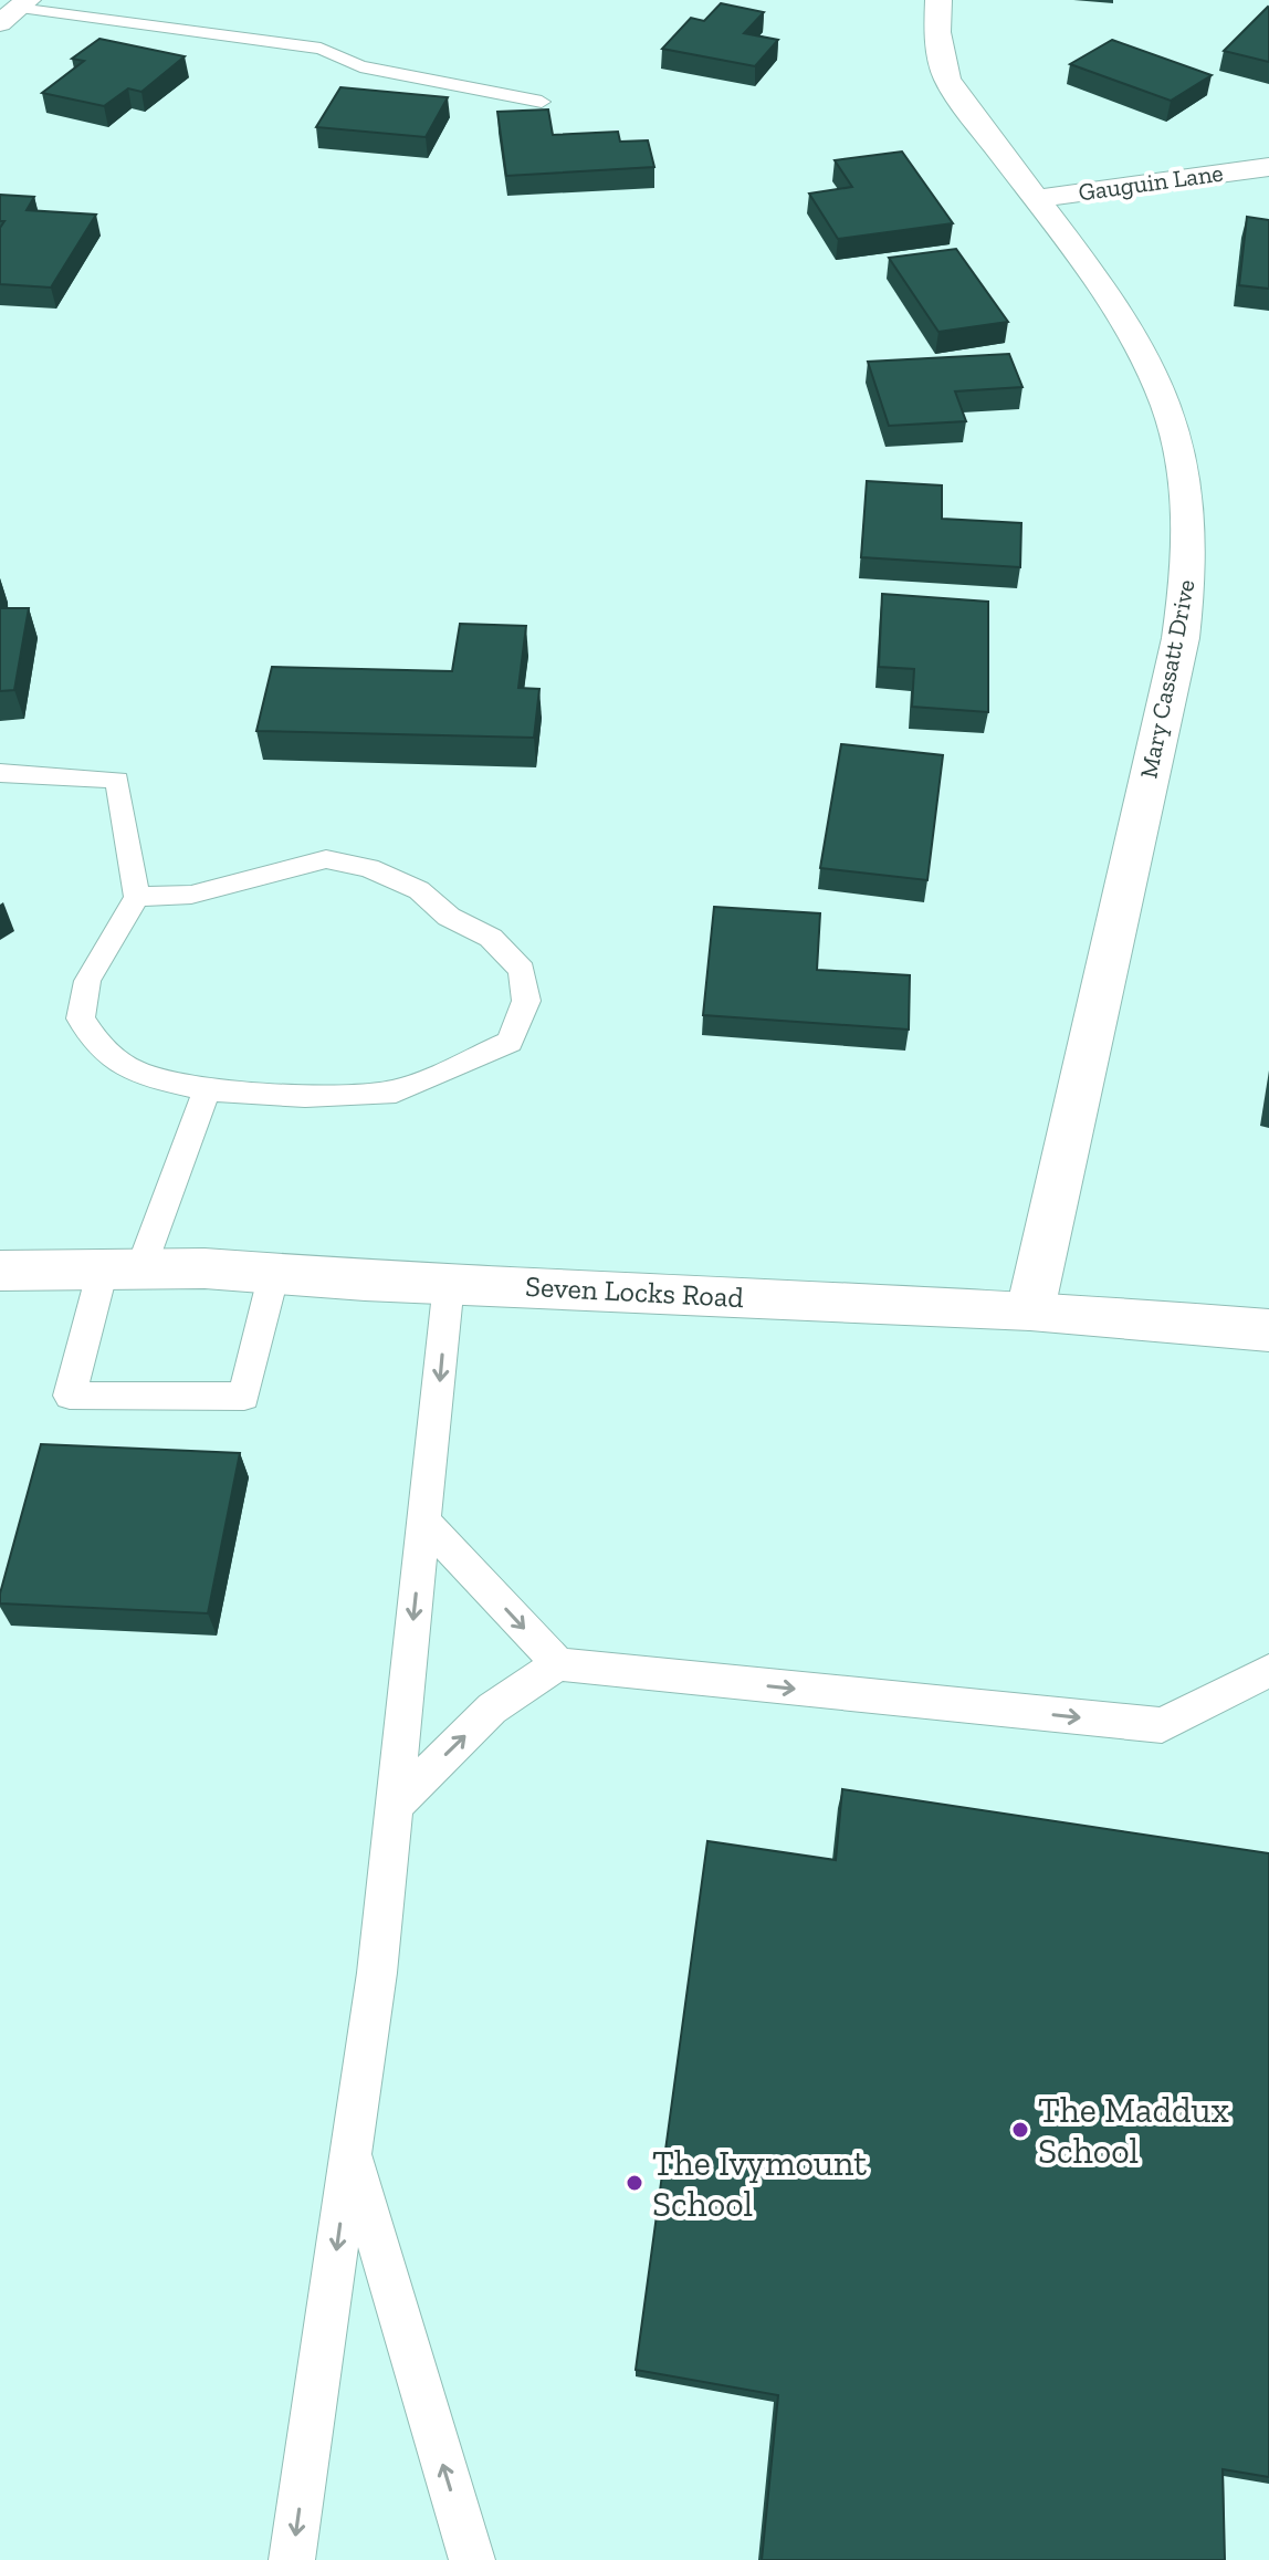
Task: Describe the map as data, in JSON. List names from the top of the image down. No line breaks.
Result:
{"streets":{"street":["Gauguin Lane","Mary Cassatt Drive","Seven Locks Road"]},"crossings":[["Gauguin Lane","Mary Cassatt Drive"],["Mary Cassatt Drive","Seven Locks Road"]],"places":["The Maddux School","The Ivymount School"]}
